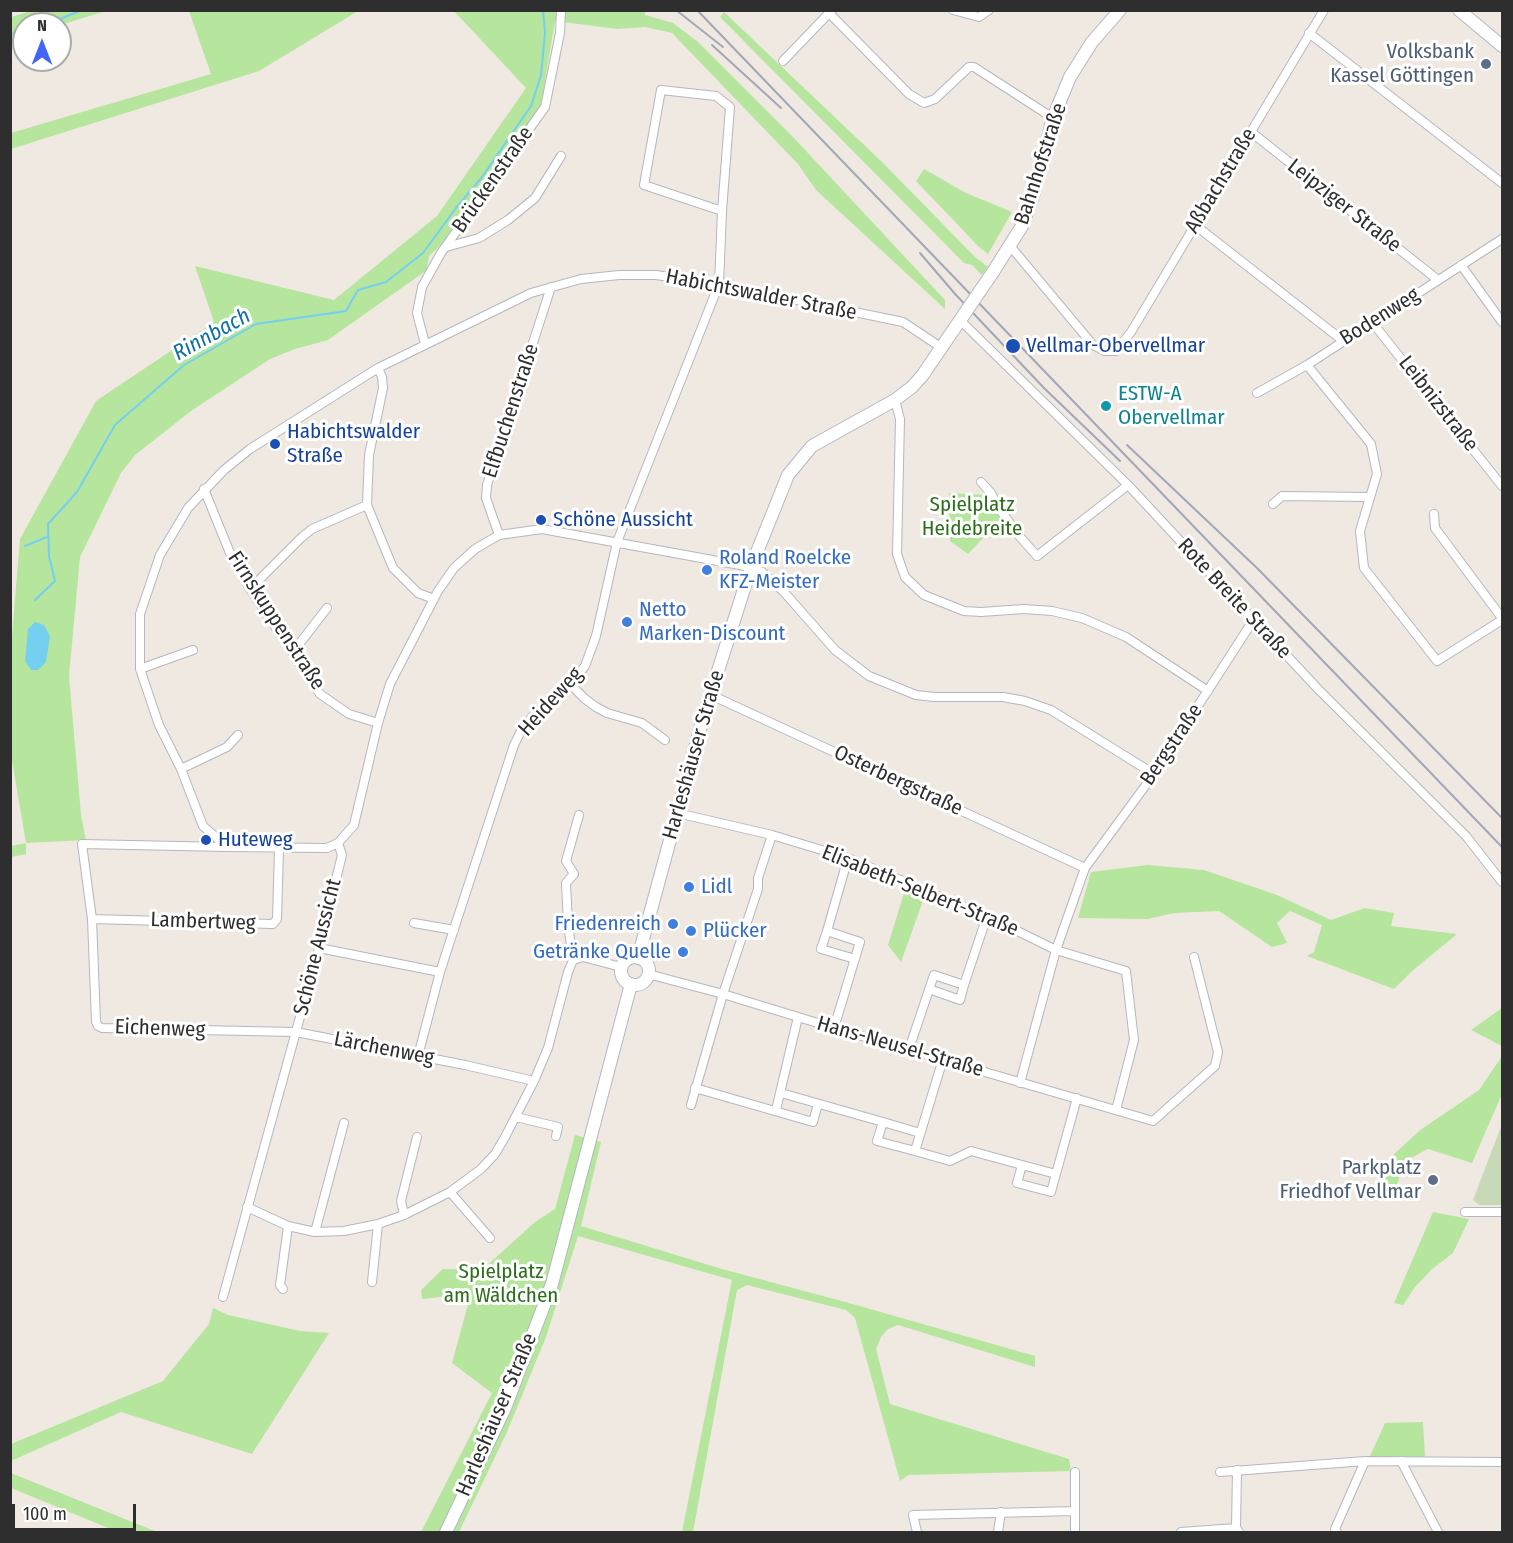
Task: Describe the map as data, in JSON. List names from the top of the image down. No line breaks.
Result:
{"streets":{"main road":["Bahnhofstraße","Harleshäuser Straße"],"street":["Brückenstraße","Aßbachstraße","Leipziger Straße","Habichtswalder Straße","Bodenweg","Leibnizstraße","Elfbuchenstraße","Rote Breite Straße","Firnskuppenstraße","Heideweg","Bergstraße","Osterbergstraße","Elisabeth-Selbert-Straße","Lambertweg","Schöne Aussicht","Eichenweg","Hans-Neusel-Straße","Lärchenweg"]},"crossings":[["Bahnhofstraße","Aßbachstraße"],["Bahnhofstraße","Habichtswalder Straße"],["Bahnhofstraße","Rote Breite Straße"],["Bahnhofstraße","Harleshäuser Straße"],["Brückenstraße","Habichtswalder Straße"],["Aßbachstraße","Leipziger Straße"],["Leipziger Straße","Bodenweg"],["Habichtswalder Straße","Elfbuchenstraße"],["Habichtswalder Straße","Firnskuppenstraße"],["Habichtswalder Straße","Heideweg"],["Habichtswalder Straße","Harleshäuser Straße"],["Habichtswalder Straße","Eichenweg"],["Bodenweg","Leibnizstraße"],["Rote Breite Straße","Bergstraße"],["Heideweg","Lärchenweg"],["Bergstraße","Osterbergstraße"],["Bergstraße","Elisabeth-Selbert-Straße"],["Bergstraße","Hans-Neusel-Straße"],["Harleshäuser Straße","Osterbergstraße"],["Harleshäuser Straße","Elisabeth-Selbert-Straße"],["Harleshäuser Straße","Hans-Neusel-Straße"],["Elisabeth-Selbert-Straße","Hans-Neusel-Straße"],["Lambertweg","Eichenweg"],["Schöne Aussicht","Eichenweg"],["Schöne Aussicht","Lärchenweg"],["Eichenweg","Lärchenweg"]],"water":["Rinnbach"],"parks":["Spielplatz Heidebreite","Spielplatz am Wäldchen"],"places":["Volksbank Kassel Göttingen","Vellmar-Obervellmar","ESTW-A Obervellmar","Habichtswalder Straße","Schöne Aussicht","Roland Roelcke KFZ-Meister","Netto Marken-Discount","Huteweg","Lidl","Friedenreich","Plücker","Getränke Quelle","Parkplatz Friedhof Vellmar"],"scale_bar":"100 m","north":"top"}
